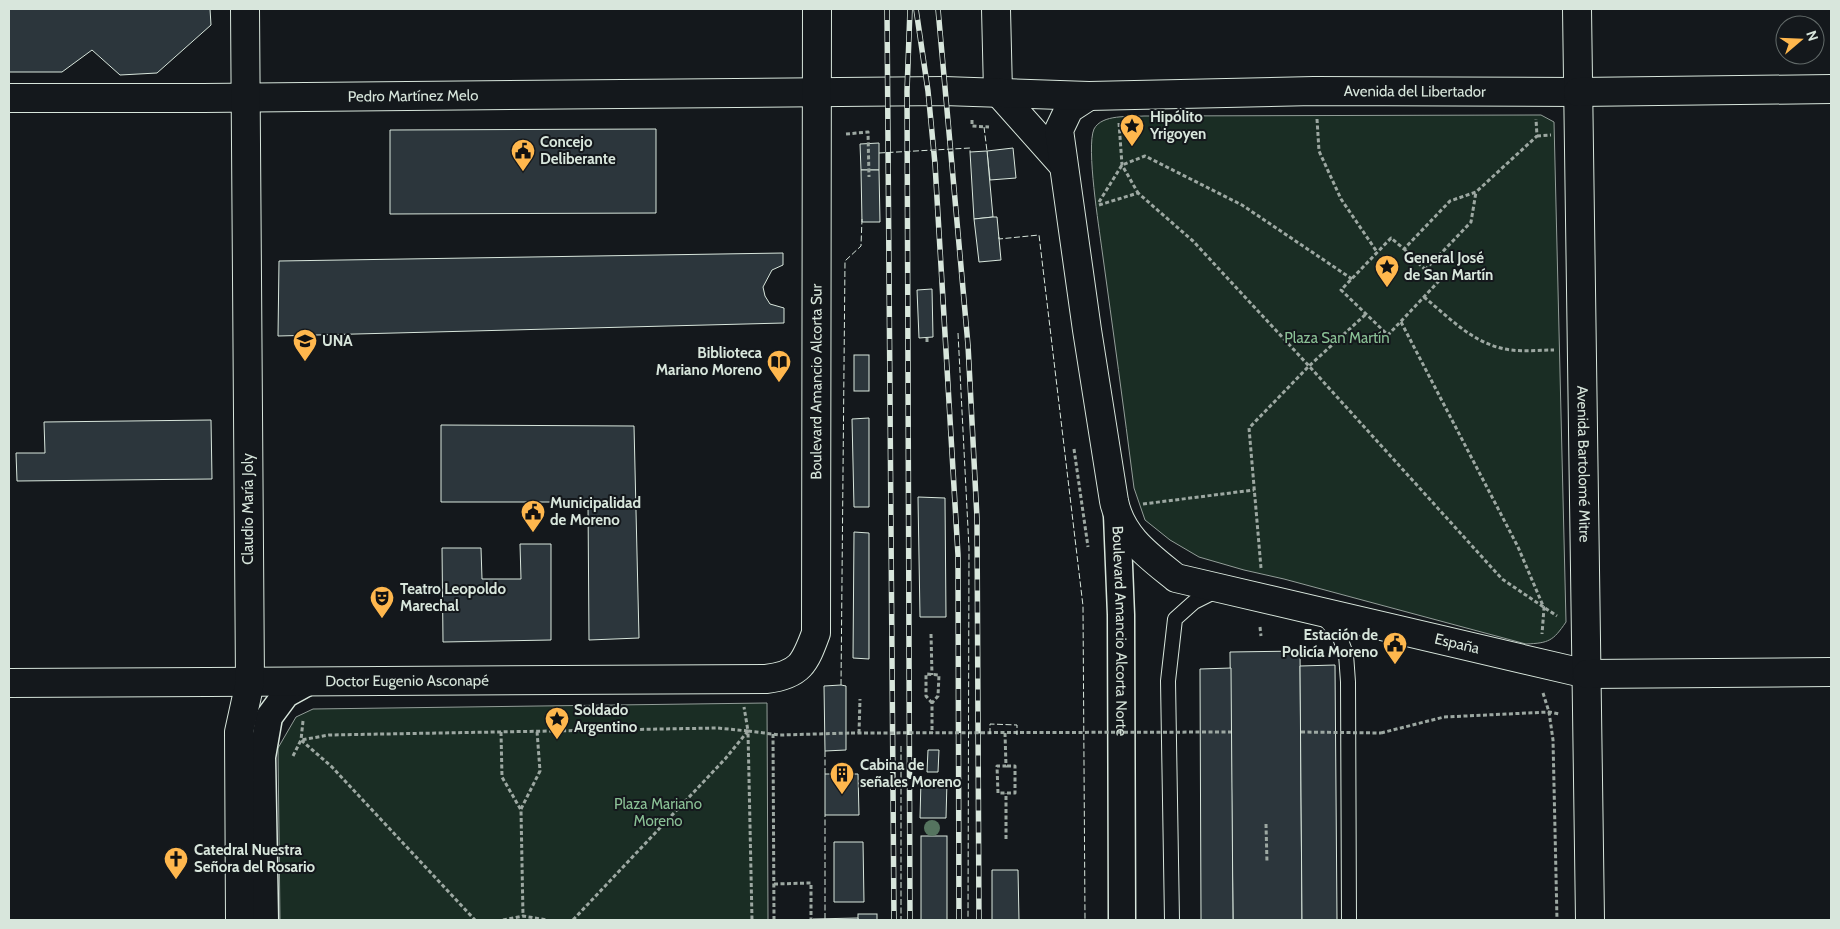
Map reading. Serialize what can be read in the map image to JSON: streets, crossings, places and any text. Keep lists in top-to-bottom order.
{
  "streets": {
    "street": [
      "Avenida del Libertador",
      "Pedro Martínez Melo",
      "Boulevard Amancio Alcorta Sur",
      "Avenida Bartolomé Mitre",
      "Claudio María Joly",
      "Boulevard Amancio Alcorta Norte",
      "España",
      "Doctor Eugenio Asconapé"
    ]
  },
  "crossings": [
    ["Avenida del Libertador", "Pedro Martínez Melo"],
    ["Avenida del Libertador", "Avenida Bartolomé Mitre"],
    ["Avenida del Libertador", "Boulevard Amancio Alcorta Norte"],
    ["Pedro Martínez Melo", "Boulevard Amancio Alcorta Sur"],
    ["Pedro Martínez Melo", "Claudio María Joly"],
    ["Boulevard Amancio Alcorta Sur", "Doctor Eugenio Asconapé"],
    ["Avenida Bartolomé Mitre", "España"],
    ["Claudio María Joly", "Doctor Eugenio Asconapé"],
    ["Boulevard Amancio Alcorta Norte", "España"]
  ],
  "parks": ["Plaza San Martín", "Plaza Mariano Moreno"],
  "places": {
    "place": ["Hipólito Yrigoyen", "General José de San Martín", "Soldado Argentino"],
    "public building": ["Concejo Deliberante", "Municipalidad de Moreno", "Estación de Policía Moreno"],
    "school or university": ["UNA"],
    "library": ["Biblioteca Mariano Moreno"],
    "theatre": ["Teatro Leopoldo Marechal"],
    "building": ["Cabina de señales Moreno"],
    "church": ["Catedral Nuestra Señora del Rosario"]
  },
  "north": "right"
}
